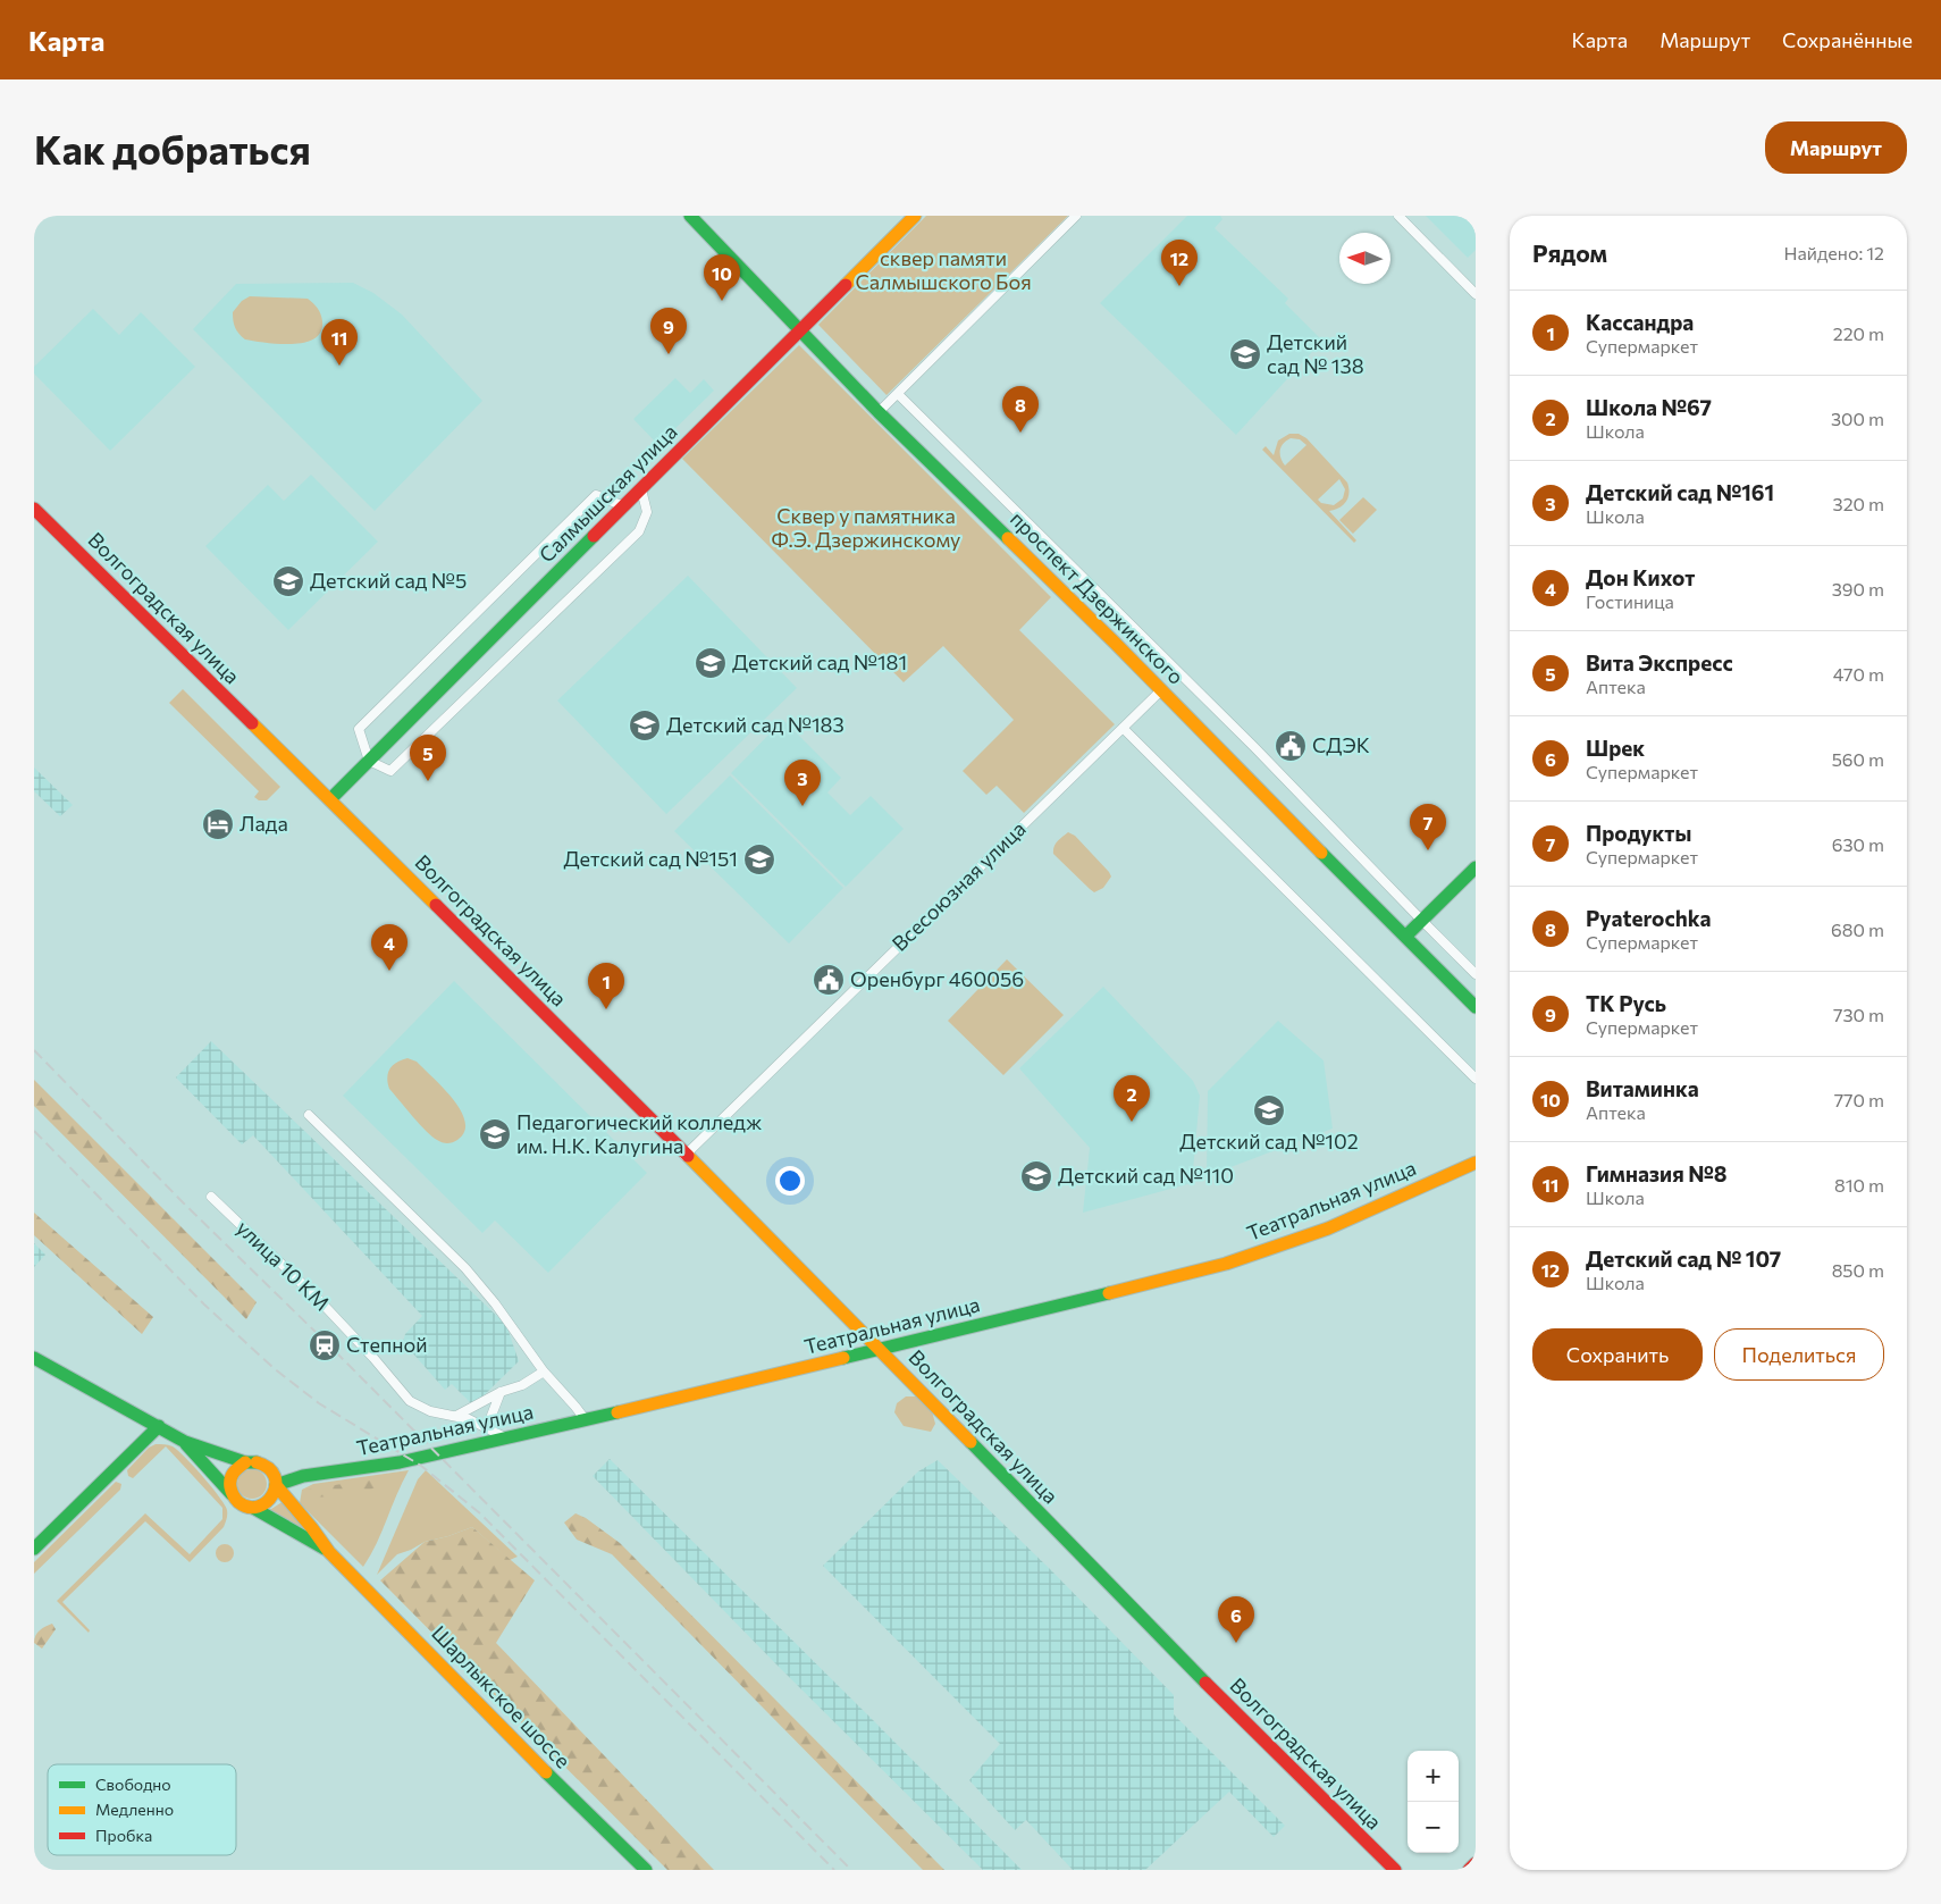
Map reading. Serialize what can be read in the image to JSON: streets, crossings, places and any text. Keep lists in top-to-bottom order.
{
  "streets": {
    "main road": [
      "Салмышская улица",
      "проспект Дзержинского",
      "Волгоградская улица",
      "Театральная улица",
      "Шарлыкское шоссе"
    ],
    "street": ["Всесоюзная улица", "улица 10 КМ"]
  },
  "crossings": [
    ["Салмышская улица", "проспект Дзержинского"],
    ["Салмышская улица", "Волгоградская улица"],
    ["проспект Дзержинского", "Всесоюзная улица"],
    ["Волгоградская улица", "Всесоюзная улица"],
    ["Волгоградская улица", "Театральная улица"],
    ["Театральная улица", "улица 10 КМ"],
    ["Театральная улица", "Шарлыкское шоссе"]
  ],
  "parks": ["сквер памяти Салмышского Боя", "Сквер у памятника Ф.Э. Дзержинскому"],
  "places": {
    "school or university": [
      "Детский сад № 138",
      "Детский сад №5",
      "Детский сад №181",
      "Детский сад №183",
      "Детский сад №151",
      "Детский сад №102",
      "Педагогический колледж им. Н.К. Калугина",
      "Детский сад №110"
    ],
    "public building": ["СДЭК", "Оренбург 460056"],
    "hotel": ["Лада"],
    "station": ["Степной"]
  },
  "legend": ["Свободно", "Медленно", "Пробка"],
  "north": "left",
  "page": {
    "header": "Карта",
    "nav": ["Карта", "Маршрут", "Сохранённые"],
    "buttons": [
      "Маршрут",
      ["Сохранить", "Поделиться"]
    ],
    "title": "Как добраться",
    "heading": ["Рядом", "Найдено: 12"],
    "pins": [
      "12",
      "10",
      "9",
      "11",
      "8",
      "5",
      "3",
      "7",
      "4",
      "1",
      "2",
      "6"
    ],
    "list": [
      {
        "mark": "1",
        "name": "Кассандра",
        "note": "Супермаркет",
        "value": "220 m"
      },
      {
        "mark": "2",
        "name": "Школа №67",
        "note": "Школа",
        "value": "300 m"
      },
      {
        "mark": "3",
        "name": "Детский сад №161",
        "note": "Школа",
        "value": "320 m"
      },
      {
        "mark": "4",
        "name": "Дон Кихот",
        "note": "Гостиница",
        "value": "390 m"
      },
      {
        "mark": "5",
        "name": "Вита Экспресс",
        "note": "Аптека",
        "value": "470 m"
      },
      {
        "mark": "6",
        "name": "Шрек",
        "note": "Супермаркет",
        "value": "560 m"
      },
      {
        "mark": "7",
        "name": "Продукты",
        "note": "Супермаркет",
        "value": "630 m"
      },
      {
        "mark": "8",
        "name": "Pyaterochka",
        "note": "Супермаркет",
        "value": "680 m"
      },
      {
        "mark": "9",
        "name": "ТК Русь",
        "note": "Супермаркет",
        "value": "730 m"
      },
      {
        "mark": "10",
        "name": "Витаминка",
        "note": "Аптека",
        "value": "770 m"
      },
      {
        "mark": "11",
        "name": "Гимназия №8",
        "note": "Школа",
        "value": "810 m"
      },
      {
        "mark": "12",
        "name": "Детский сад № 107",
        "note": "Школа",
        "value": "850 m"
      }
    ],
    "map_buttons": ["+", "−"]
  }
}
